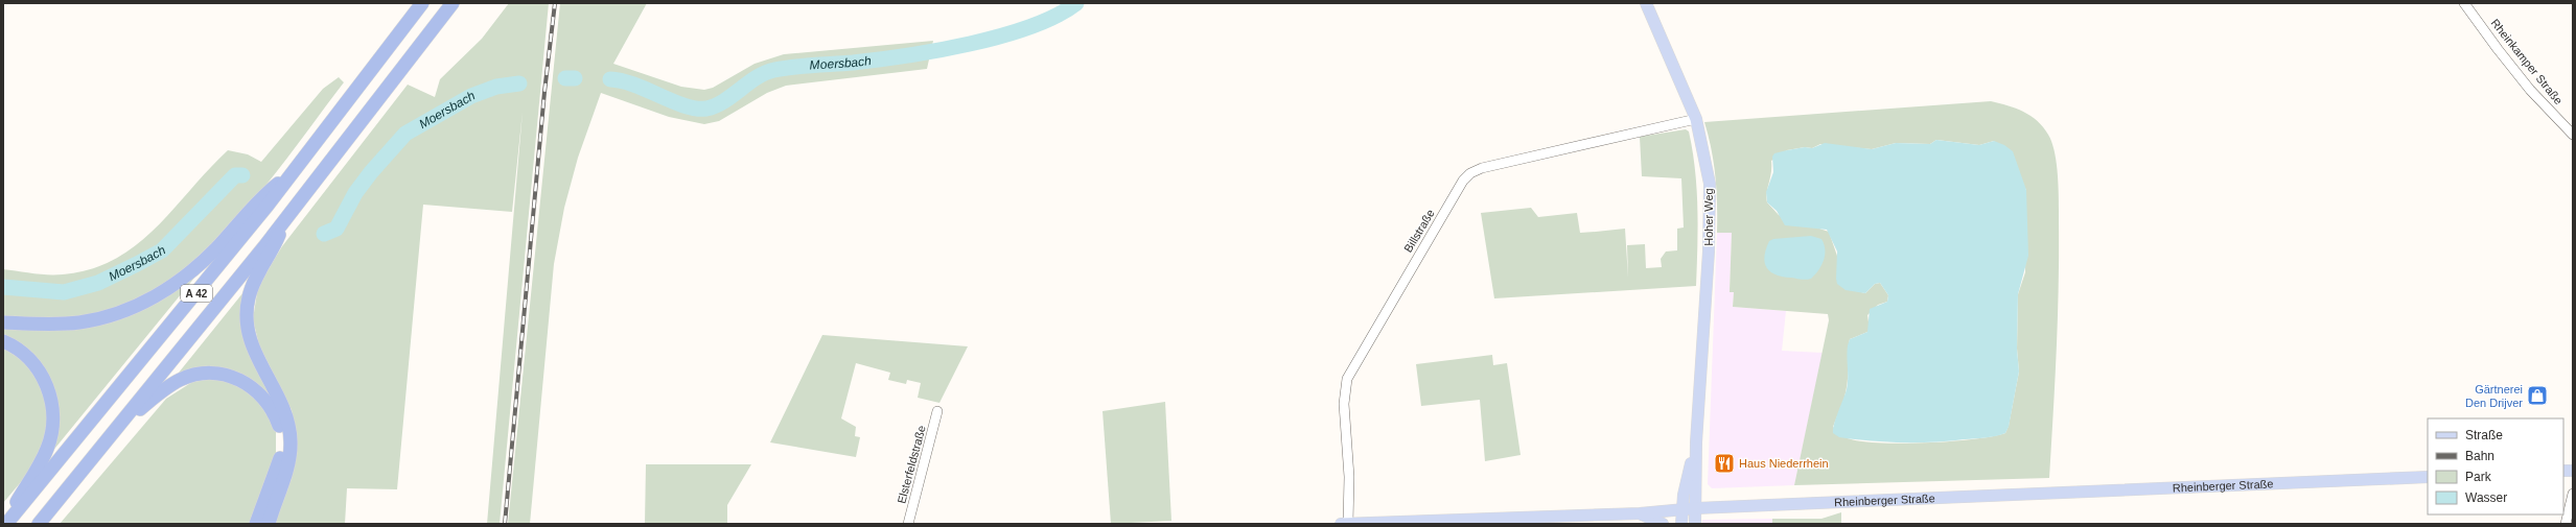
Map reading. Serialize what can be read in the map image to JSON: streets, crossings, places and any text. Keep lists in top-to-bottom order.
{
  "streets": {
    "highway": ["A 42"],
    "main road": ["Hoher Weg", "Rheinberger Straße"],
    "street": ["Rheinkamper Straße", "Billstraße", "Elsterfeldstraße"]
  },
  "crossings": [
    ["Hoher Weg", "Billstraße"],
    ["Hoher Weg", "Rheinberger Straße"],
    ["Billstraße", "Rheinberger Straße"]
  ],
  "water": ["Moersbach"],
  "places": {
    "shop": ["Gärtnerei Den Drijver"],
    "restaurant": ["Haus Niederrhein"]
  },
  "legend": [
    "Straße",
    "Bahn",
    "Park",
    "Wasser"
  ]
}
